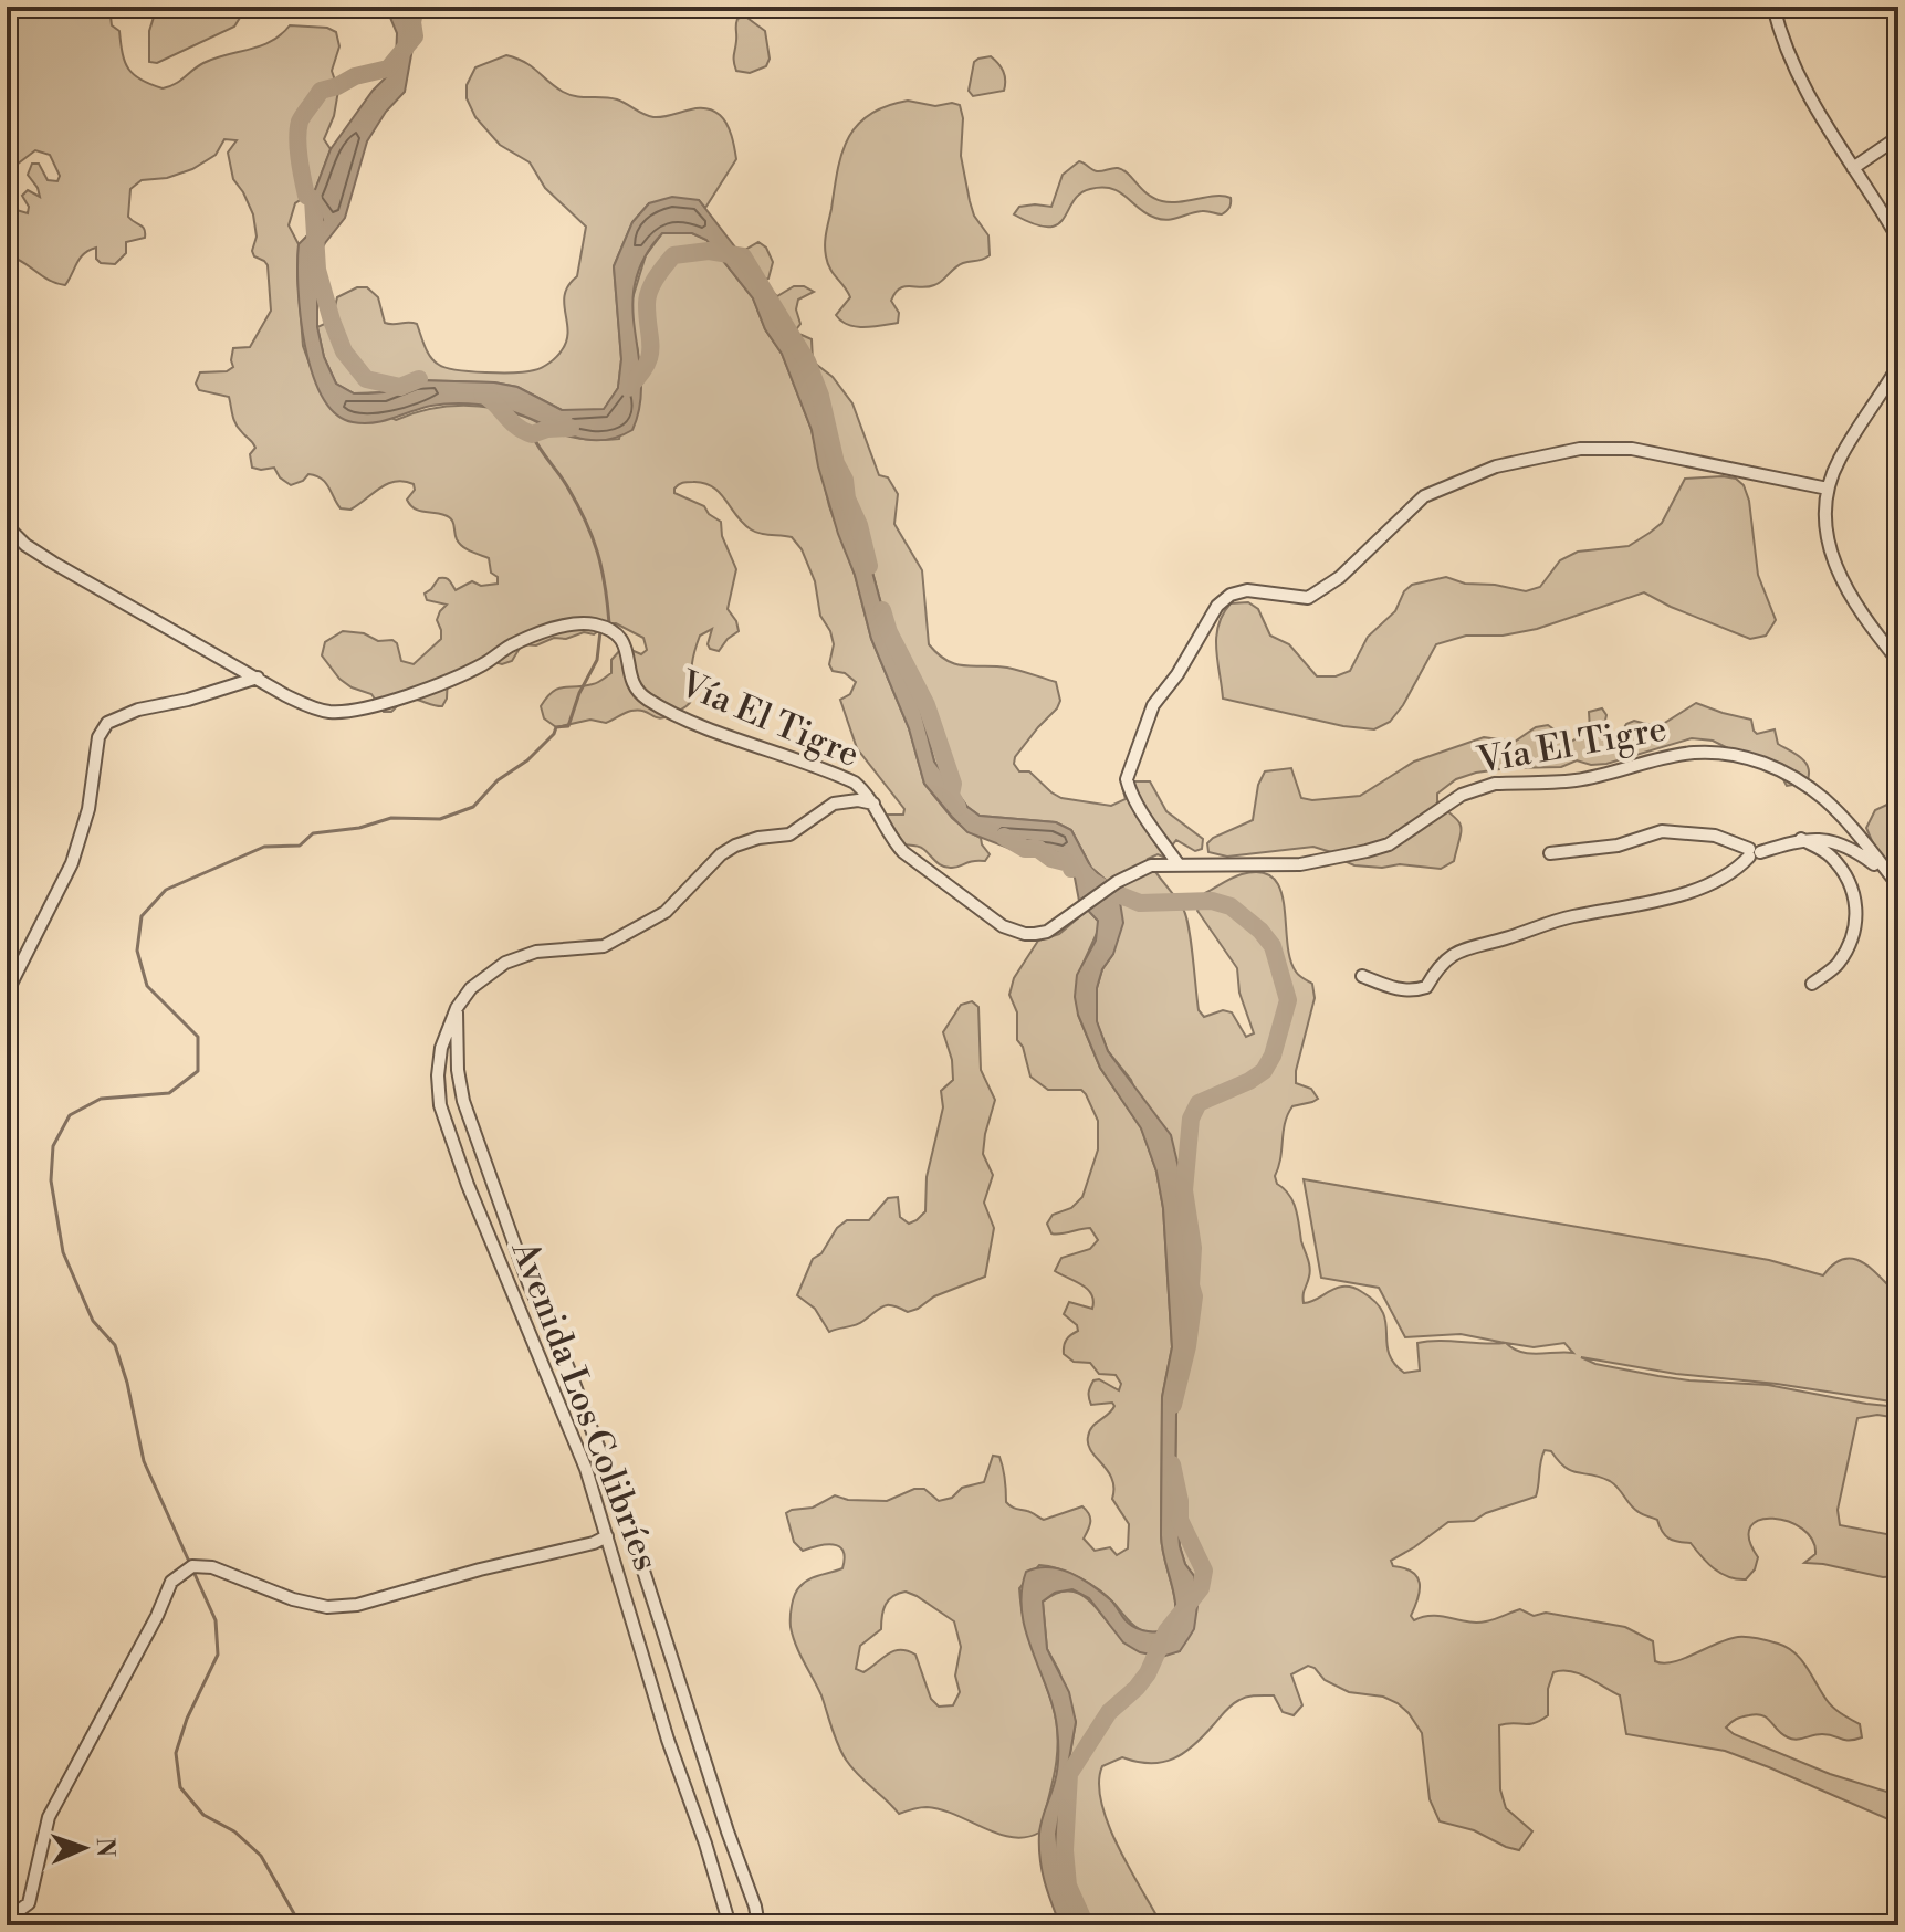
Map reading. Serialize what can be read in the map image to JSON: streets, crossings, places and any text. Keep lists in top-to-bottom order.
{
  "streets": {
    "street": ["Vía El Tigre", "Avenida Los Colibríes"]
  },
  "crossings": [
    ["Vía El Tigre", "Avenida Los Colibríes"]
  ],
  "north": "right"
}
